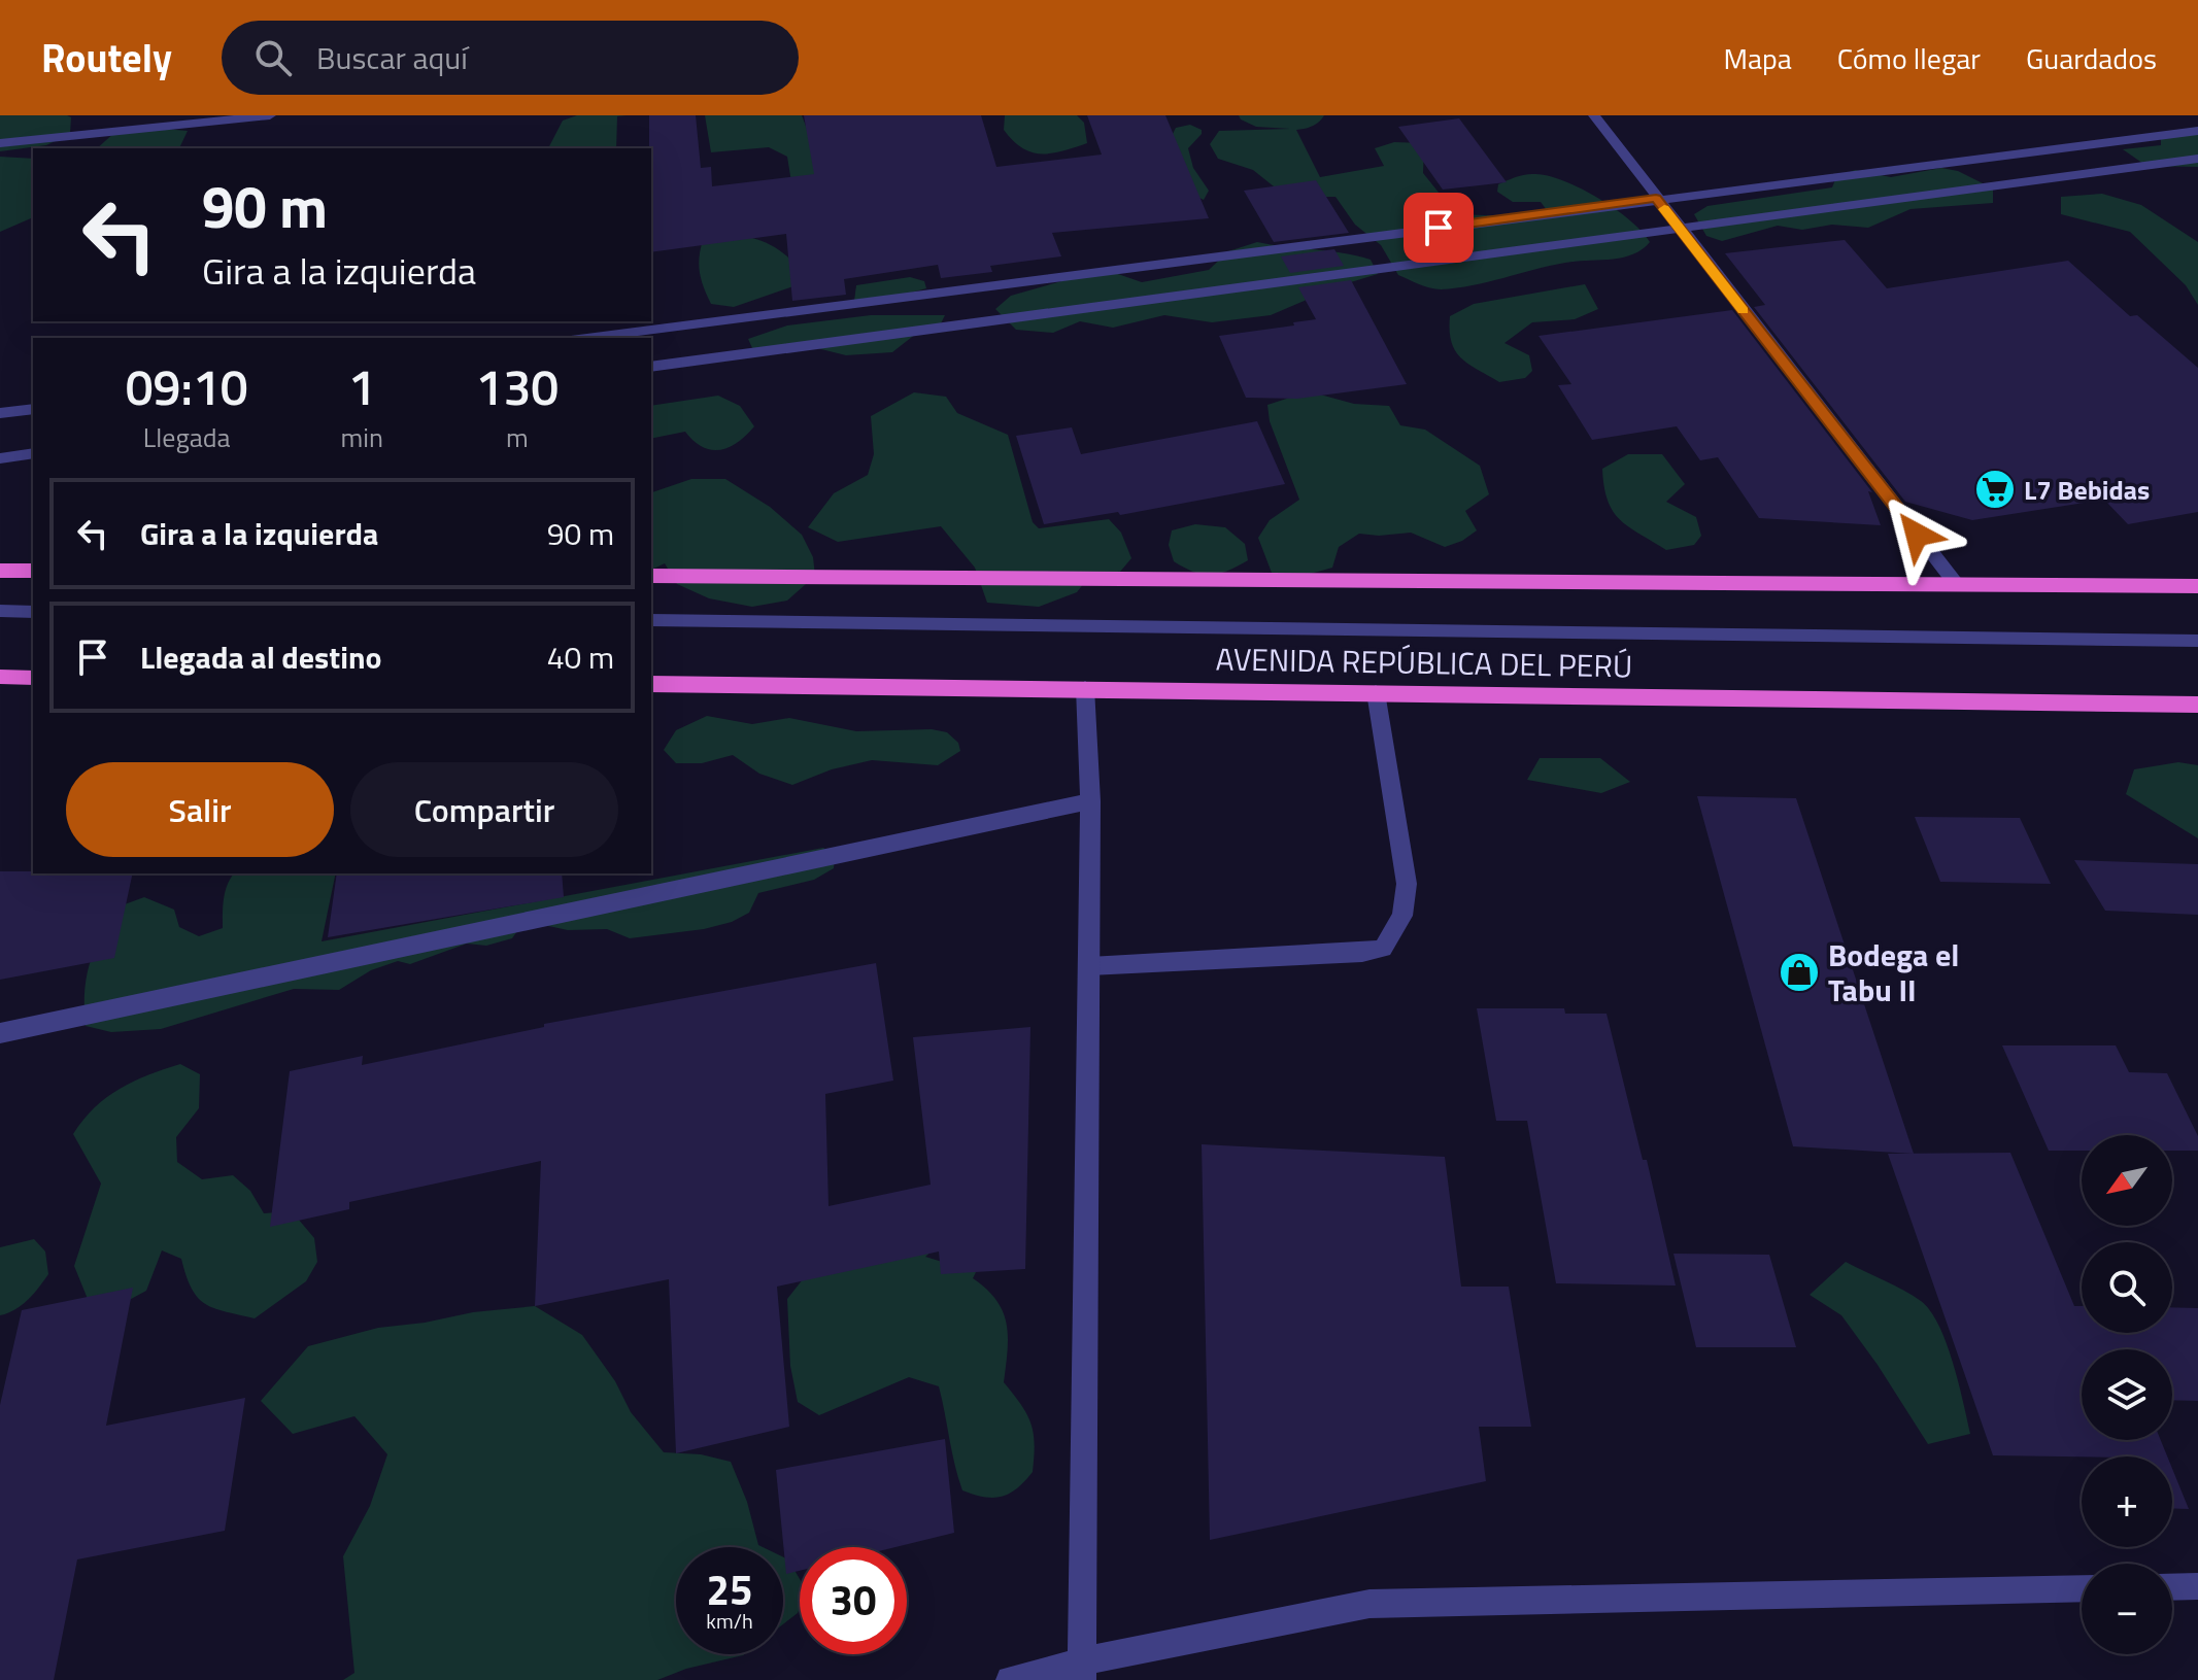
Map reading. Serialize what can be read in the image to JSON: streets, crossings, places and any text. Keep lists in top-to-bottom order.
{
  "streets": {
    "highway": ["AVENIDA REPÚBLICA DEL PERÚ"]
  },
  "places": {
    "supermarket": ["L7 Bebidas"],
    "shop": ["Bodega el Tabu II"]
  },
  "north": "bottom left",
  "page": {
    "header": "Routely",
    "search": "Buscar aquí",
    "nav": ["Mapa", "Cómo llegar", "Guardados"],
    "turn": ["90 m", "Gira a la izquierda"],
    "eta": [
      "09:10",
      "Llegada",
      "1",
      "min",
      "130",
      "m"
    ],
    "list": [
      {
        "name": "Gira a la izquierda",
        "value": "90 m"
      },
      {
        "name": "Llegada al destino",
        "value": "40 m"
      }
    ],
    "buttons": ["Salir", "Compartir"],
    "map_buttons": ["+", "−"],
    "speed": "25 km/h",
    "limit": "30"
  }
}
